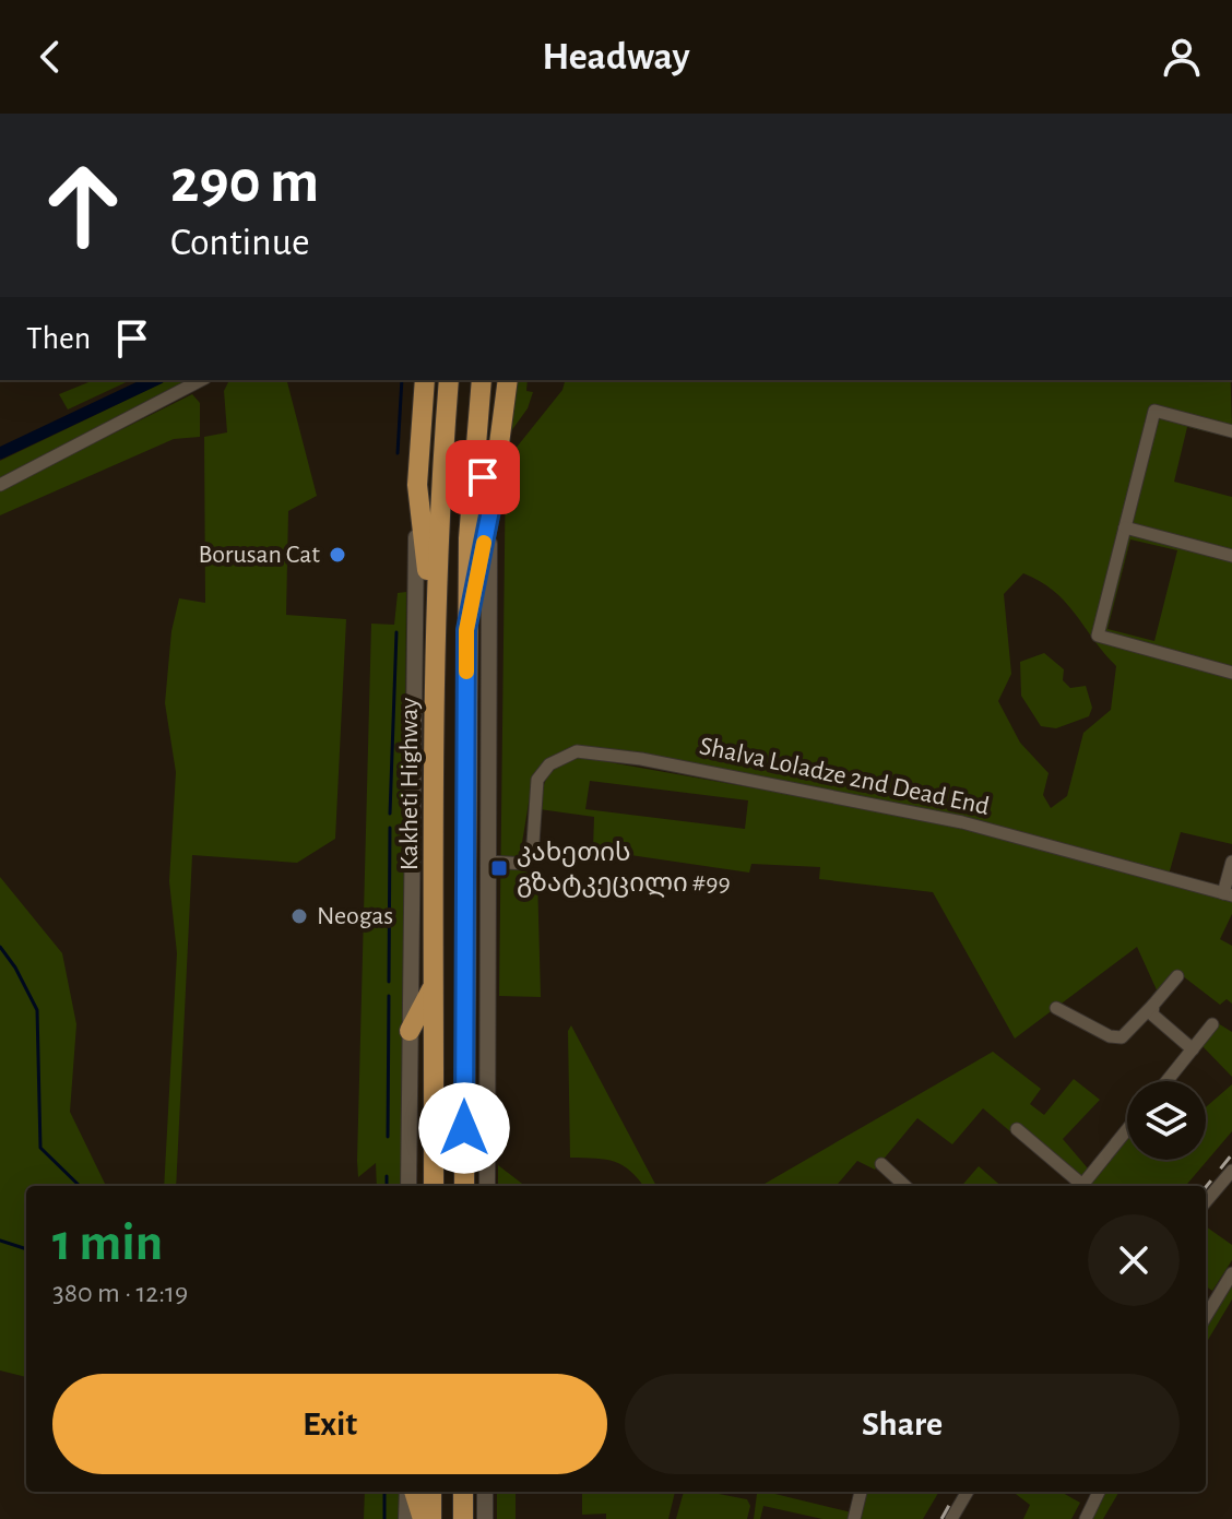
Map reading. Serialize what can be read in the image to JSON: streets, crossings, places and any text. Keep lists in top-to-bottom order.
{
  "streets": {
    "highway": ["Kakheti Highway"],
    "street": ["Shalva Loladze 2nd Dead End"]
  },
  "places": {
    "other": ["Borusan Cat", "Neogas"],
    "transit": ["კახეთის გზატკეცილი #99"]
  },
  "page": {
    "header": "Headway",
    "turn": ["290 m", "Continue"],
    "then": "Then",
    "heading": ["1 min", "380 m · 12:19"],
    "buttons": ["Exit", "Share"]
  }
}
